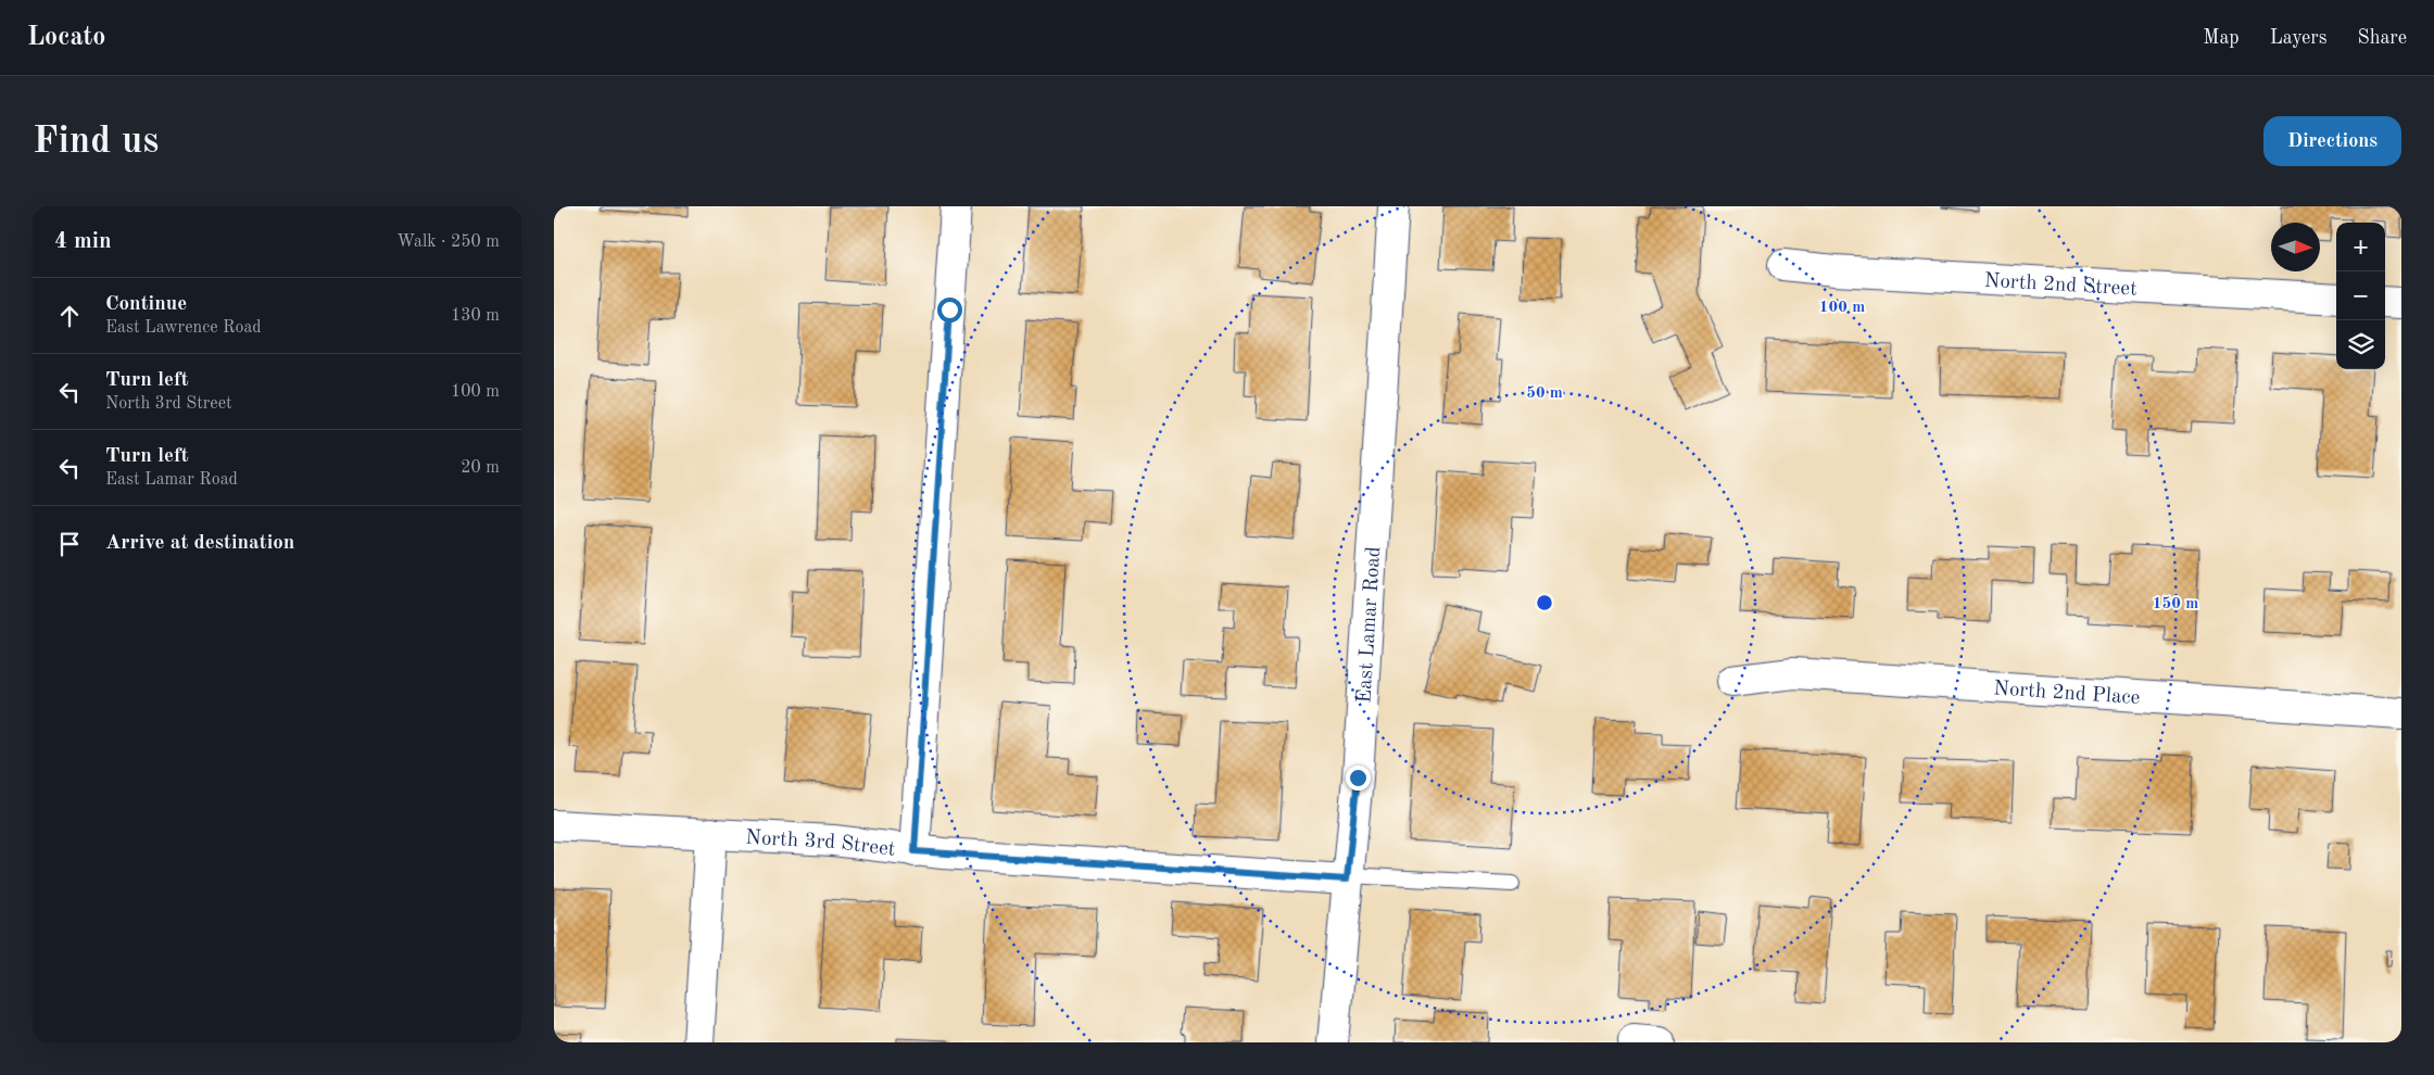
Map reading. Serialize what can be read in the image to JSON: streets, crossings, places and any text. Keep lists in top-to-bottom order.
{
  "streets": {
    "street": [
      "North 2nd Street",
      "East Lamar Road",
      "North 2nd Place",
      "North 3rd Street"
    ]
  },
  "crossings": [
    ["East Lamar Road", "North 3rd Street"]
  ],
  "north": "right",
  "page": {
    "header": "Locato",
    "nav": ["Map", "Layers", "Share"],
    "buttons": "Directions",
    "title": "Find us",
    "heading": ["4 min", "Walk · 250 m"],
    "map_buttons": ["+", "−"],
    "list": [
      ["Continue", "East Lawrence Road", "130 m"],
      ["Turn left", "North 3rd Street", "100 m"],
      ["Turn left", "East Lamar Road", "20 m"],
      "Arrive at destination"
    ]
  },
  "rings": ["100 m", "50 m", "150 m"]
}
